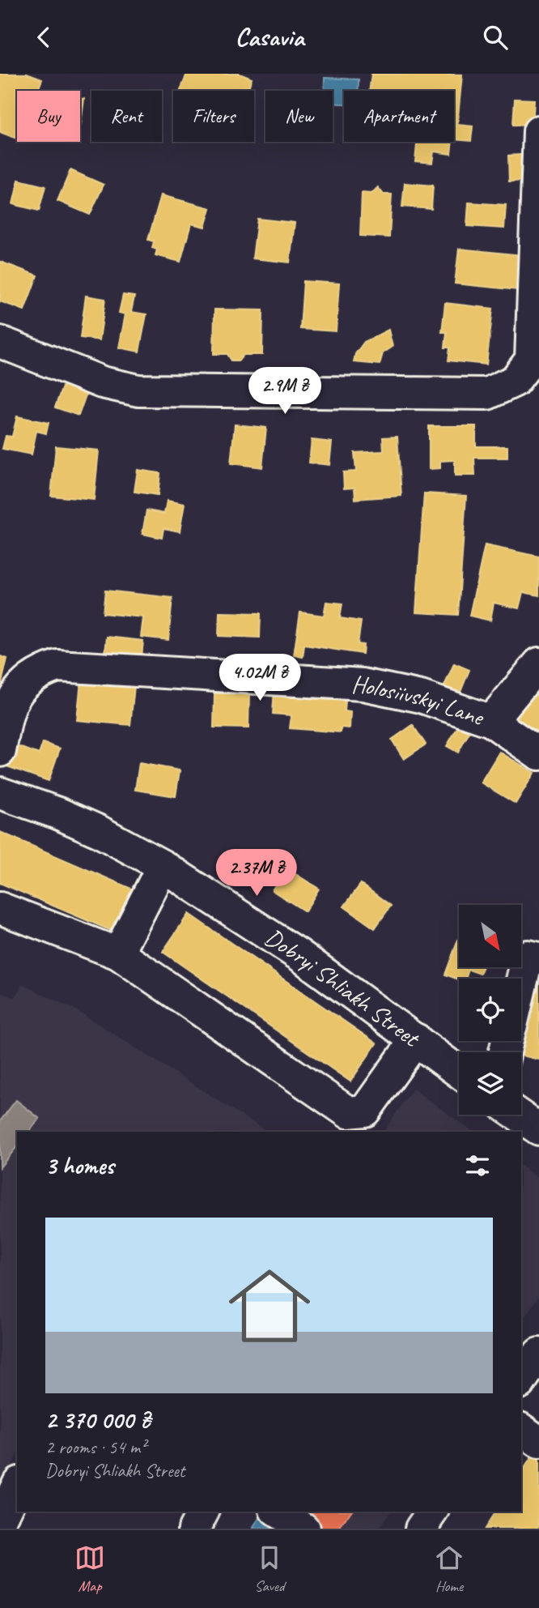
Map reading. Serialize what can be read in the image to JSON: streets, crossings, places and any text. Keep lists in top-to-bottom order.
{
  "streets": {
    "street": ["Holosiivskyi Lane", "Dobryi Shliakh Street"]
  },
  "north": "bottom right",
  "page": {
    "header": "Casavia",
    "chip": [
      "Buy",
      "Rent",
      "Filters",
      "New",
      "Apartment"
    ],
    "price": ["2.9M ₴", "4.02M ₴", "2.37M ₴"],
    "heading": "3 homes",
    "list": [
      {
        "name": "2 370 000 ₴",
        "note": "2 rooms · 54 m² · Dobryi Shliakh Street"
      }
    ],
    "tabs": ["Map", "Saved", "Home"]
  }
}
